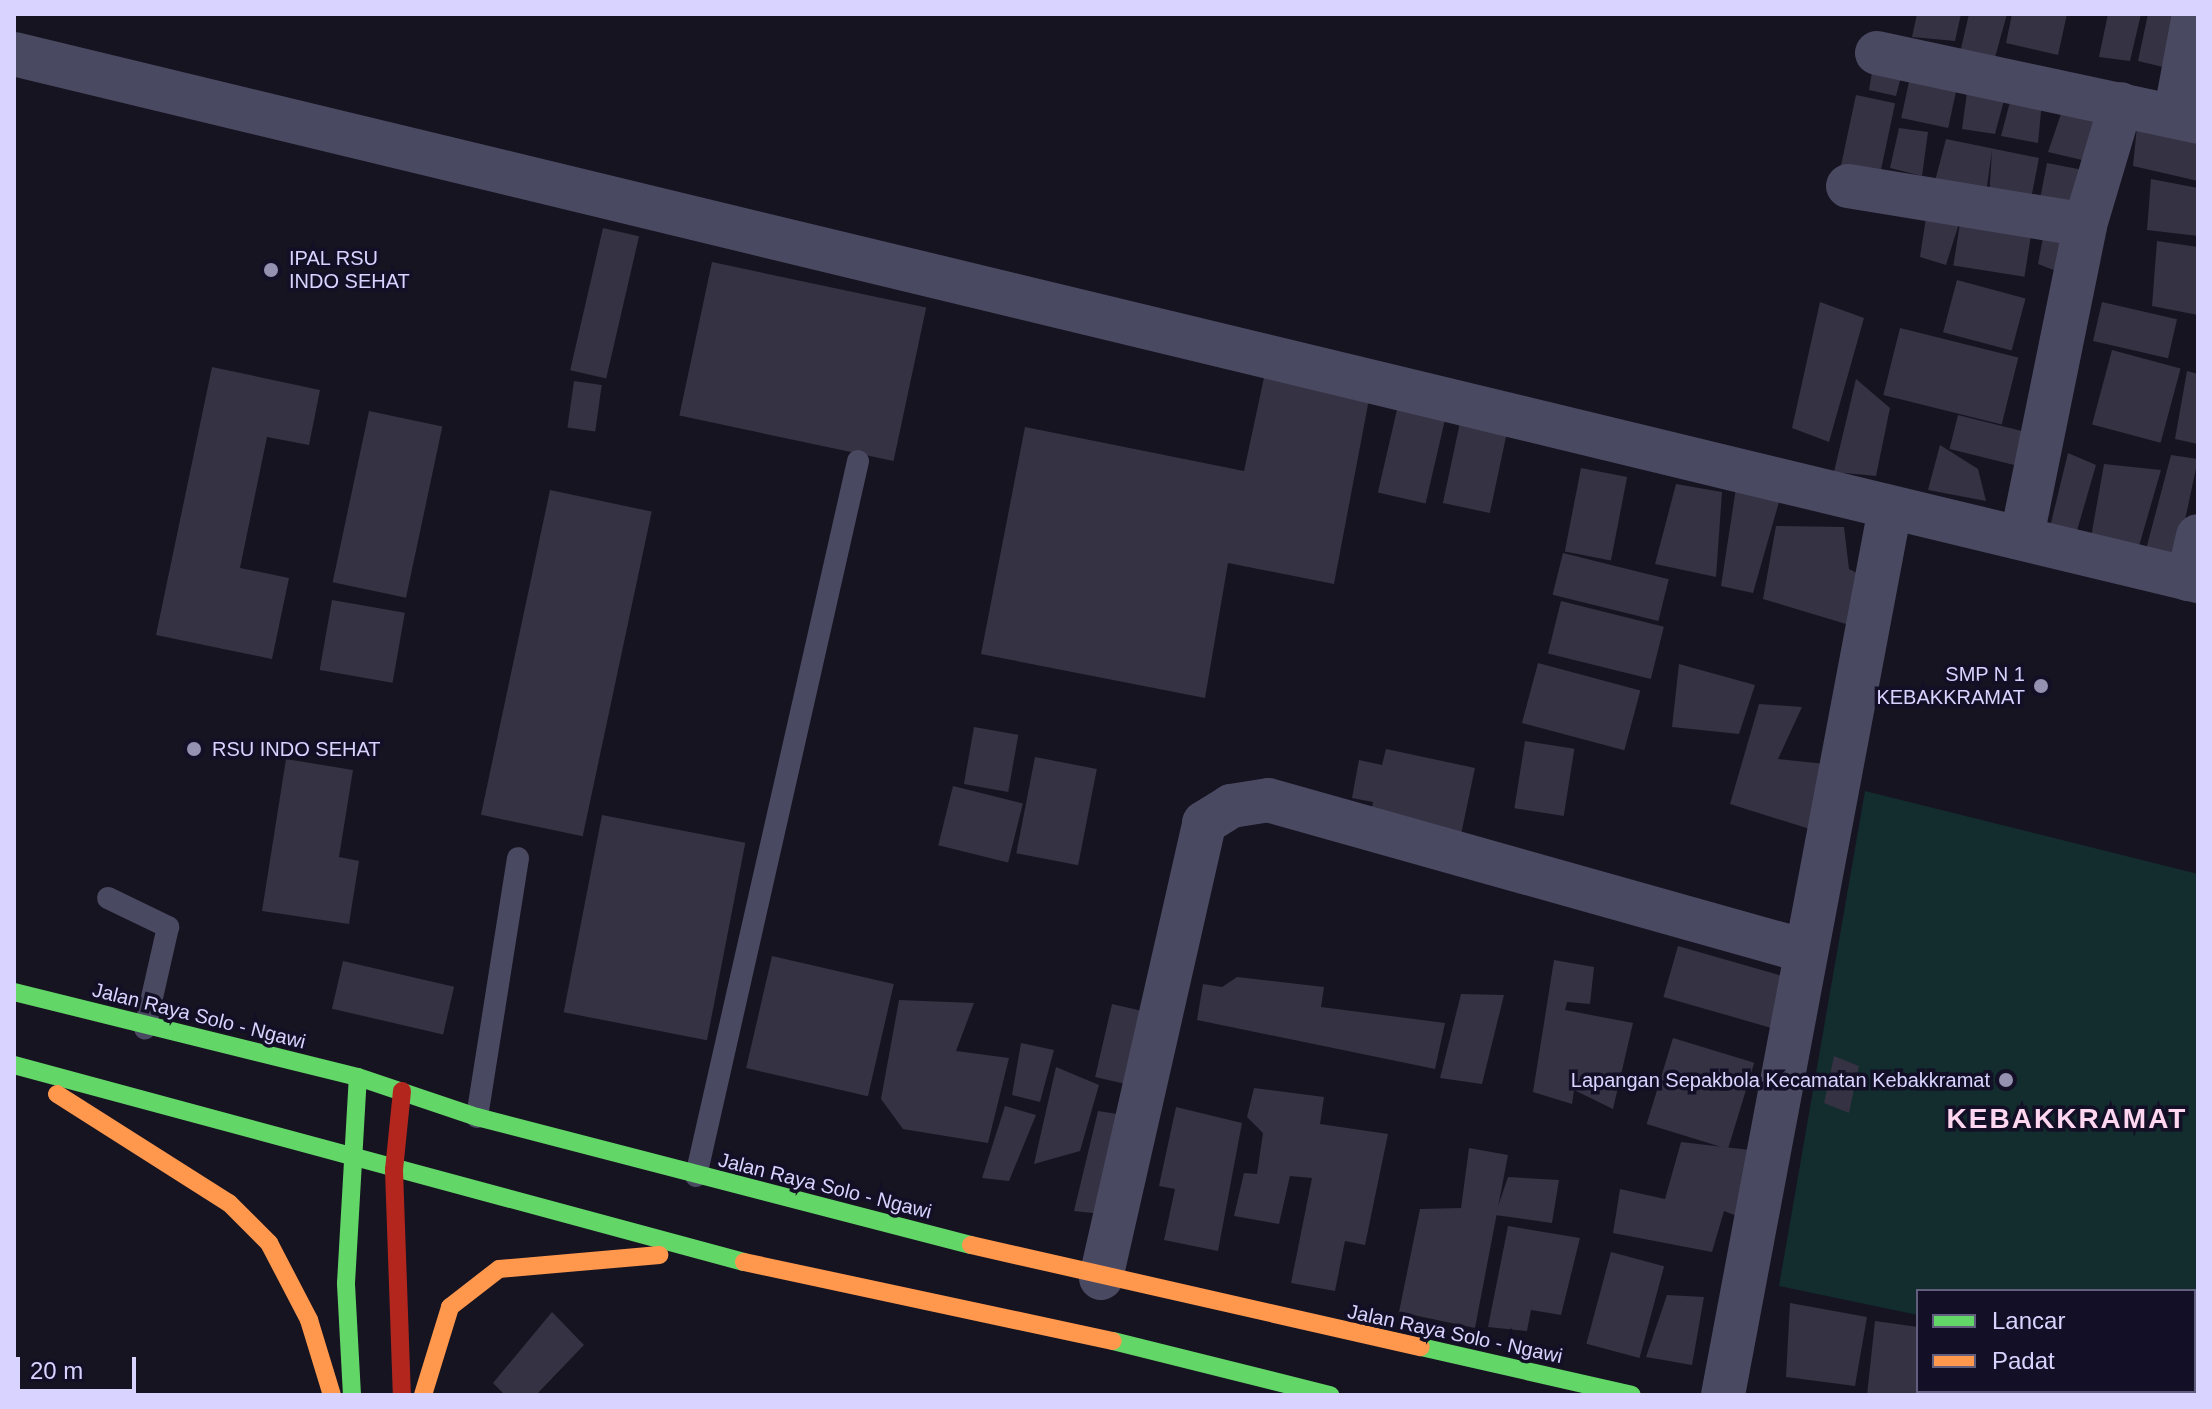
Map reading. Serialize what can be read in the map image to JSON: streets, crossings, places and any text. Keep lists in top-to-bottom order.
{
  "streets": {
    "highway": ["Jalan Raya Solo - Ngawi"]
  },
  "districts": ["KEBAKKRAMAT"],
  "places": [
    "IPAL RSU INDO SEHAT",
    "SMP N 1 KEBAKKRAMAT",
    "RSU INDO SEHAT",
    "Lapangan Sepakbola Kecamatan Kebakkramat"
  ],
  "legend": ["Lancar", "Padat"],
  "scale_bar": "20 m"
}
